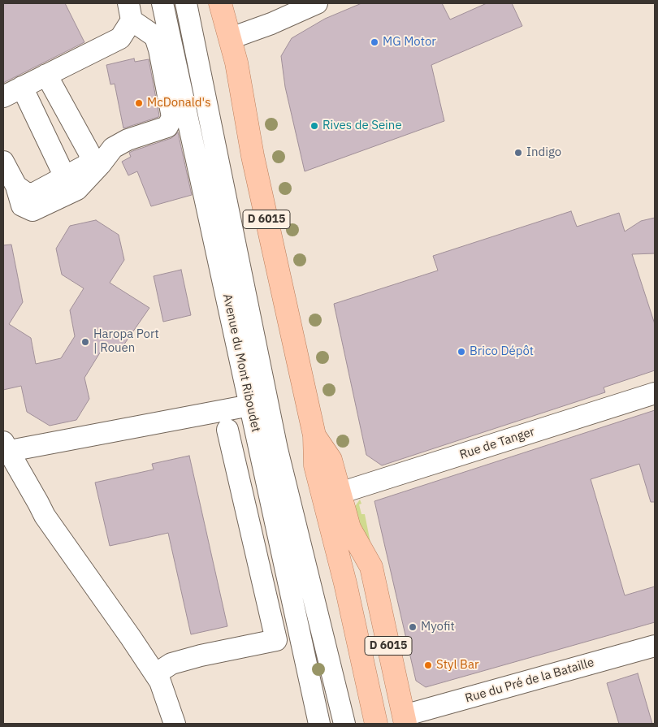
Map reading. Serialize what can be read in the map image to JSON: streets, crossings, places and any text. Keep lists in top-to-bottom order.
{
  "streets": {
    "main road": ["D 6015"],
    "street": ["Avenue du Mont Riboudet", "Rue de Tanger", "Rue du Pré de la Bataille"]
  },
  "crossings": [
    ["D 6015", "Rue de Tanger"],
    ["D 6015", "Rue du Pré de la Bataille"]
  ],
  "places": [
    "MG Motor",
    "McDonald's",
    "Rives de Seine",
    "Indigo",
    "Haropa Port | Rouen",
    "Brico Dépôt",
    "Myofit",
    "Styl Bar"
  ]
}
